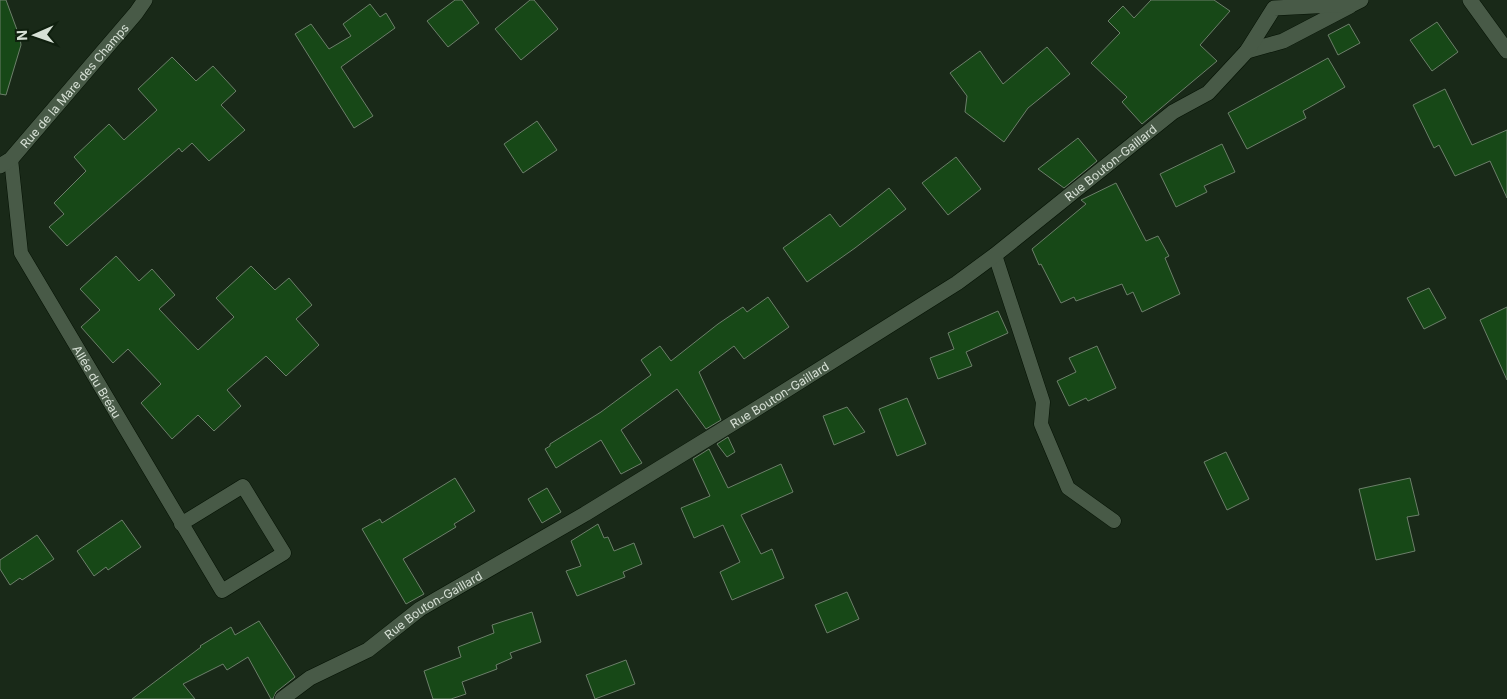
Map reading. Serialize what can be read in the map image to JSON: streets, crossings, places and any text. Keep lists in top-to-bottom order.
{
  "streets": {
    "street": ["Rue de la Mare des Champs", "Rue Bouton-Gaillard"],
    "lane": ["Allée du Bréau"]
  },
  "crossings": [
    ["Rue de la Mare des Champs", "Allée du Bréau"]
  ],
  "north": "left"
}
